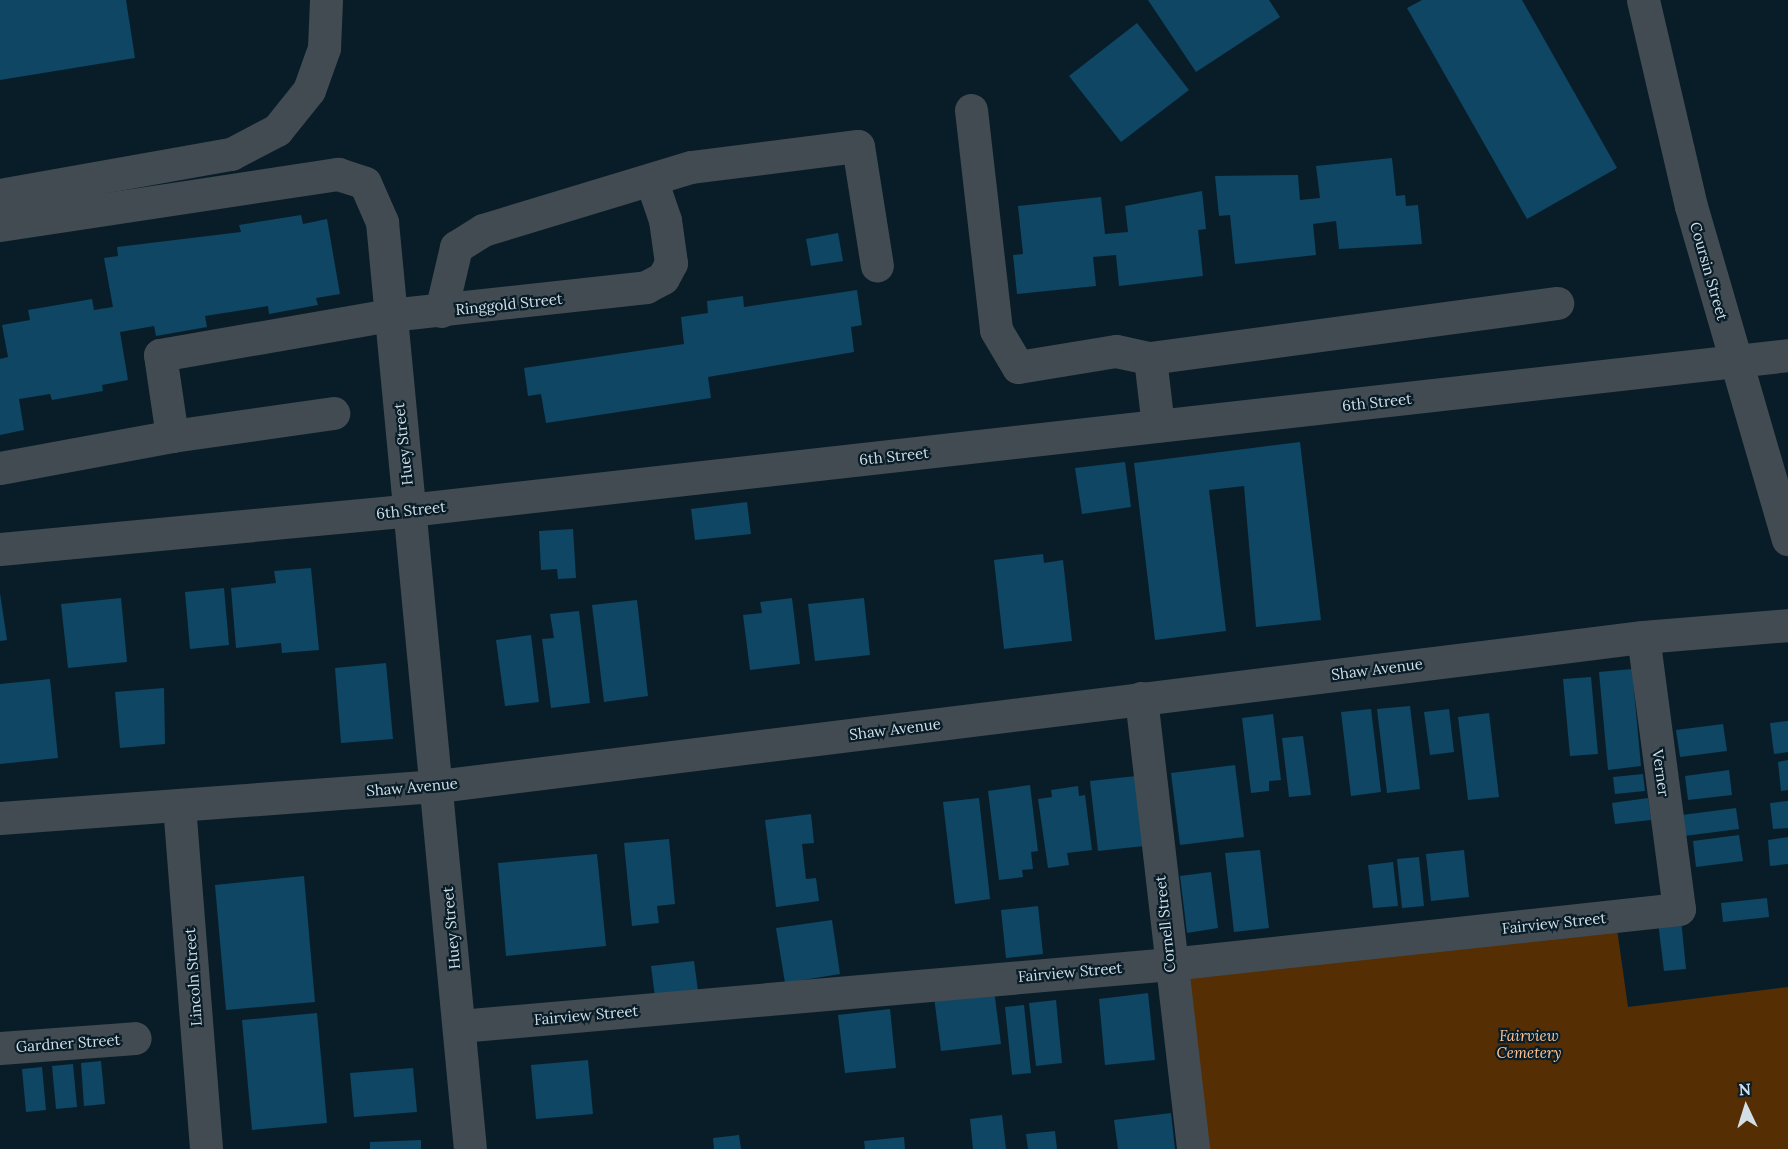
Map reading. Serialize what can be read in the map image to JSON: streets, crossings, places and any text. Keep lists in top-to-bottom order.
{
  "streets": {
    "street": [
      "Coursin Street",
      "Ringgold Street",
      "6th Street",
      "Huey Street",
      "Shaw Avenue",
      "Verner",
      "Fairview Street",
      "Cornell Street",
      "Lincoln Street",
      "Gardner Street"
    ]
  },
  "crossings": [
    ["Coursin Street", "6th Street"],
    ["Ringgold Street", "Huey Street"],
    ["6th Street", "Huey Street"],
    ["Huey Street", "Shaw Avenue"],
    ["Huey Street", "Fairview Street"],
    ["Shaw Avenue", "Verner"],
    ["Shaw Avenue", "Cornell Street"],
    ["Shaw Avenue", "Lincoln Street"],
    ["Verner", "Fairview Street"],
    ["Fairview Street", "Cornell Street"]
  ],
  "parks": ["Fairview Cemetery"],
  "north": "top"
}
